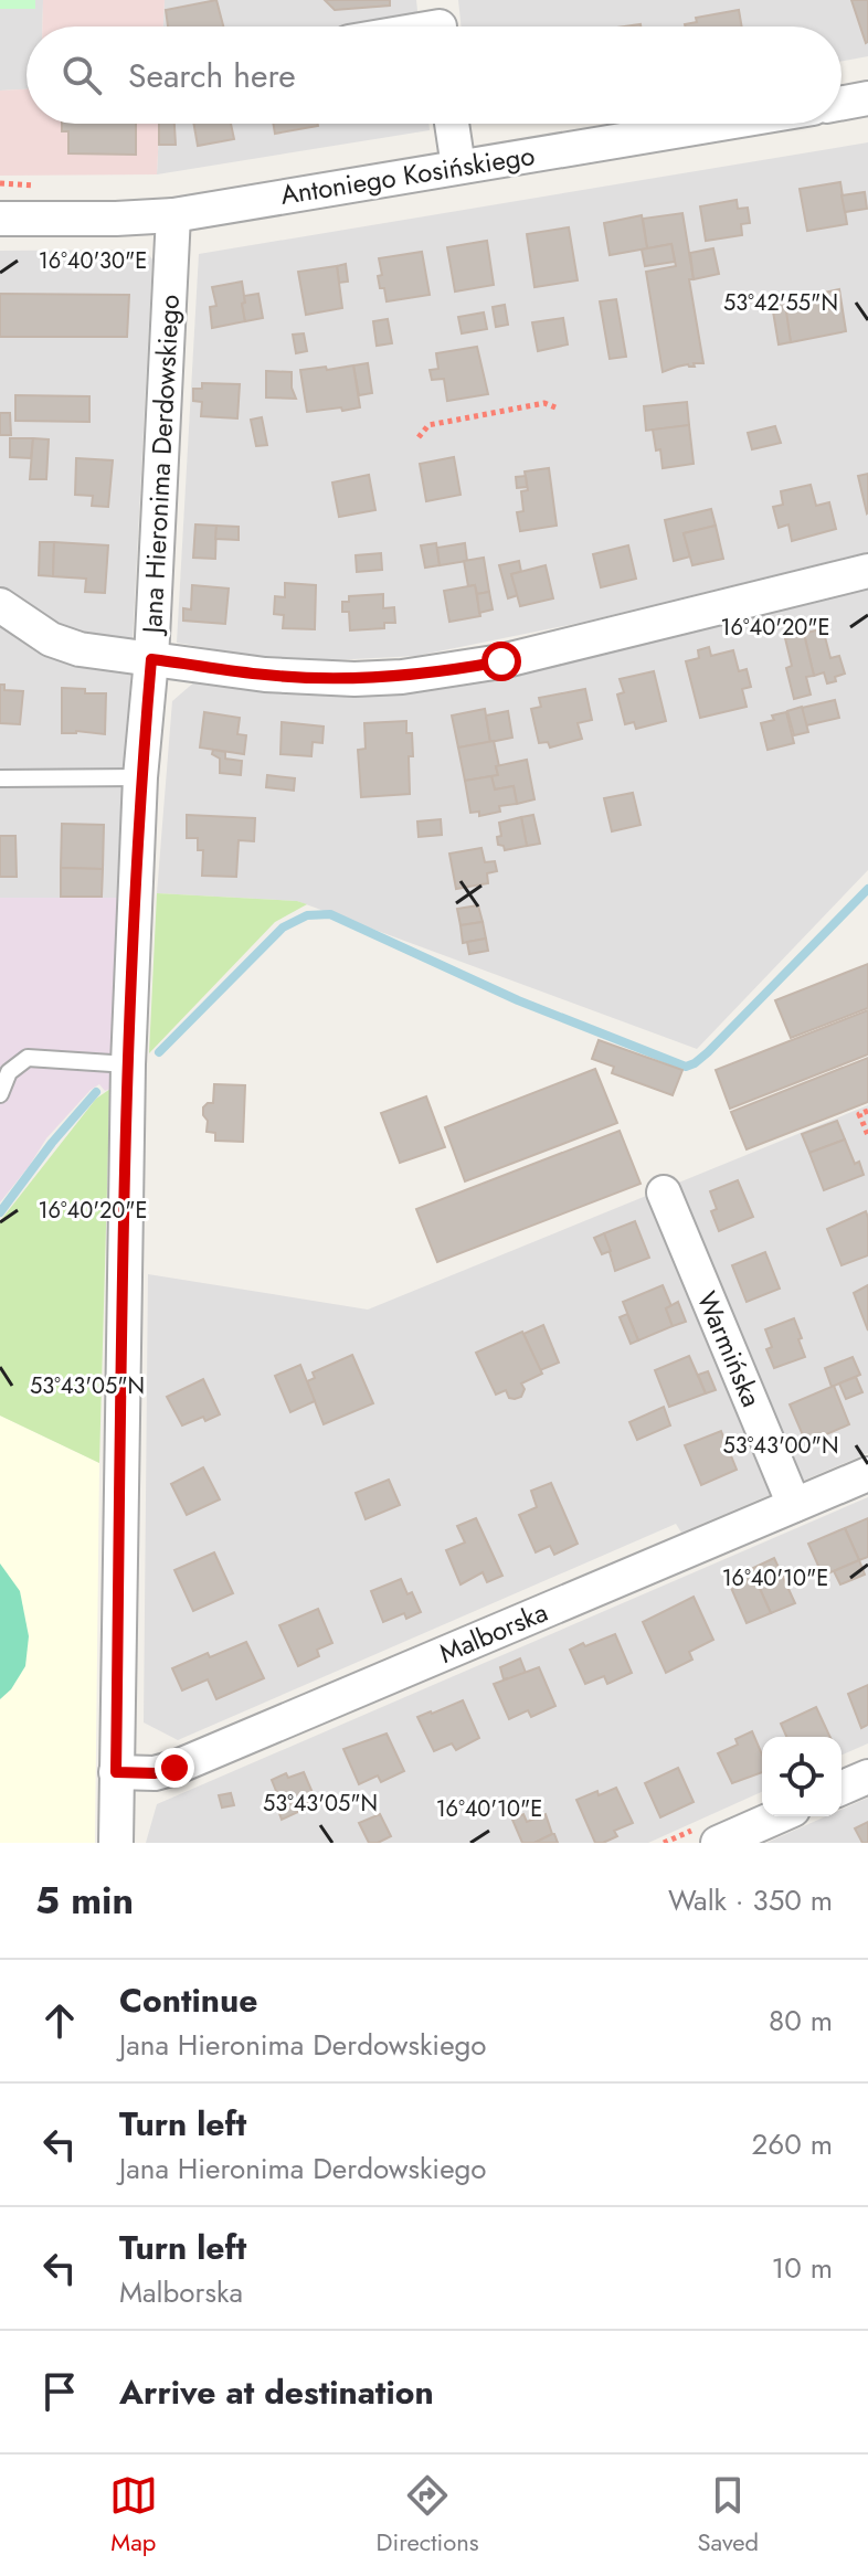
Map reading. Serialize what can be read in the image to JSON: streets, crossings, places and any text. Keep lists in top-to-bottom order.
{
  "streets": {
    "street": [
      "Antoniego Kosińskiego",
      "Jana Hieronima Derdowskiego",
      "Warmińska",
      "Malborska"
    ]
  },
  "crossings": [
    ["Antoniego Kosińskiego", "Jana Hieronima Derdowskiego"],
    ["Jana Hieronima Derdowskiego", "Malborska"],
    ["Warmińska", "Malborska"]
  ],
  "page": {
    "search": "Search here",
    "heading": ["5 min", "Walk · 350 m"],
    "list": [
      ["Continue", "Jana Hieronima Derdowskiego", "80 m"],
      ["Turn left", "Jana Hieronima Derdowskiego", "260 m"],
      ["Turn left", "Malborska", "10 m"],
      "Arrive at destination"
    ],
    "nav": ["Map", "Directions", "Saved"]
  },
  "coordinates": [
    "16°40'30\"E",
    "53°42'55\"N",
    "16°40'20\"E",
    "53°43'05\"N",
    "53°43'00\"N",
    "16°40'10\"E"
  ]
}
